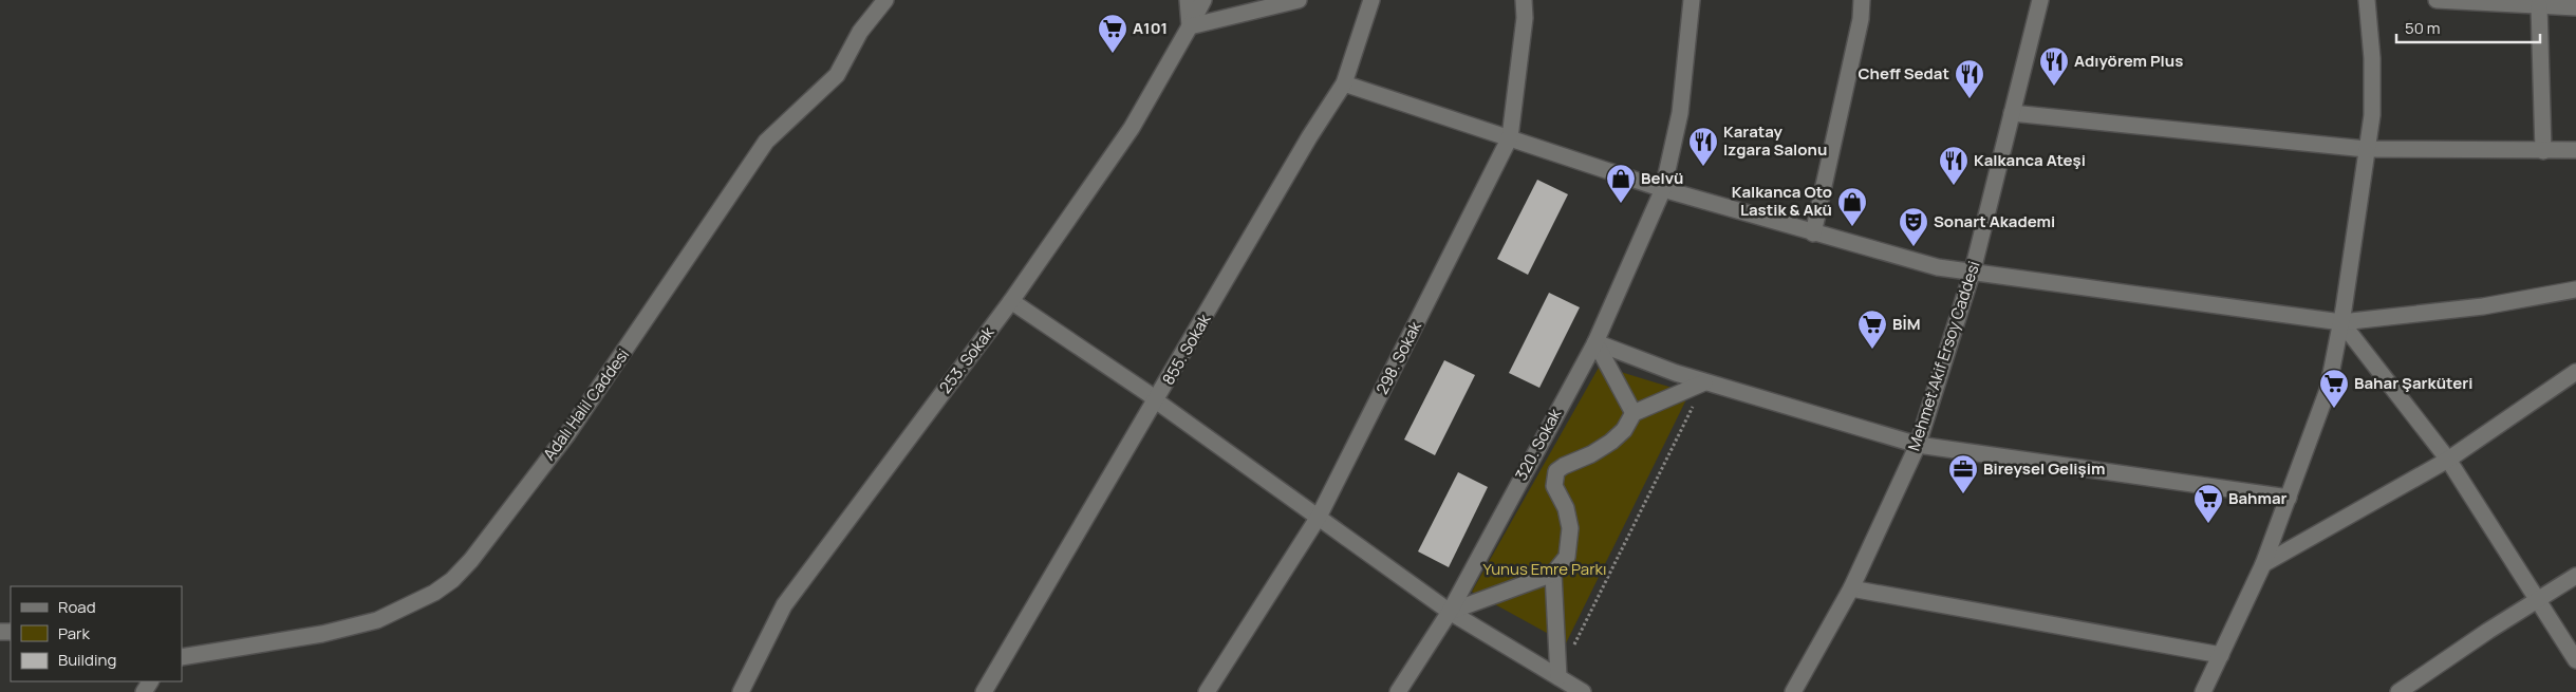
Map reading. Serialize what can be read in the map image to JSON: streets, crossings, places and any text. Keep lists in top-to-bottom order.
{
  "streets": {
    "street": [
      "855. Sokak",
      "Mehmet Akif Ersoy Caddesi",
      "298. Sokak",
      "253. Sokak",
      "Adalı Halil Caddesi",
      "320. Sokak"
    ]
  },
  "parks": ["Yunus Emre Parkı"],
  "places": {
    "supermarket": [
      "A101",
      "BİM",
      "Bahar Şarküteri",
      "Bahmar"
    ],
    "restaurant": [
      "Adıyörem Plus",
      "Cheff Sedat",
      "Karatay Izgara Salonu",
      "Kalkanca Ateşi"
    ],
    "shop": ["Belvü", "Kalkanca Oto Lastik & Akü"],
    "theatre": ["Sonart Akademi"],
    "office": ["Bireysel Gelişim"]
  },
  "legend": ["Road", "Park", "Building"],
  "scale_bar": "50 m"
}
